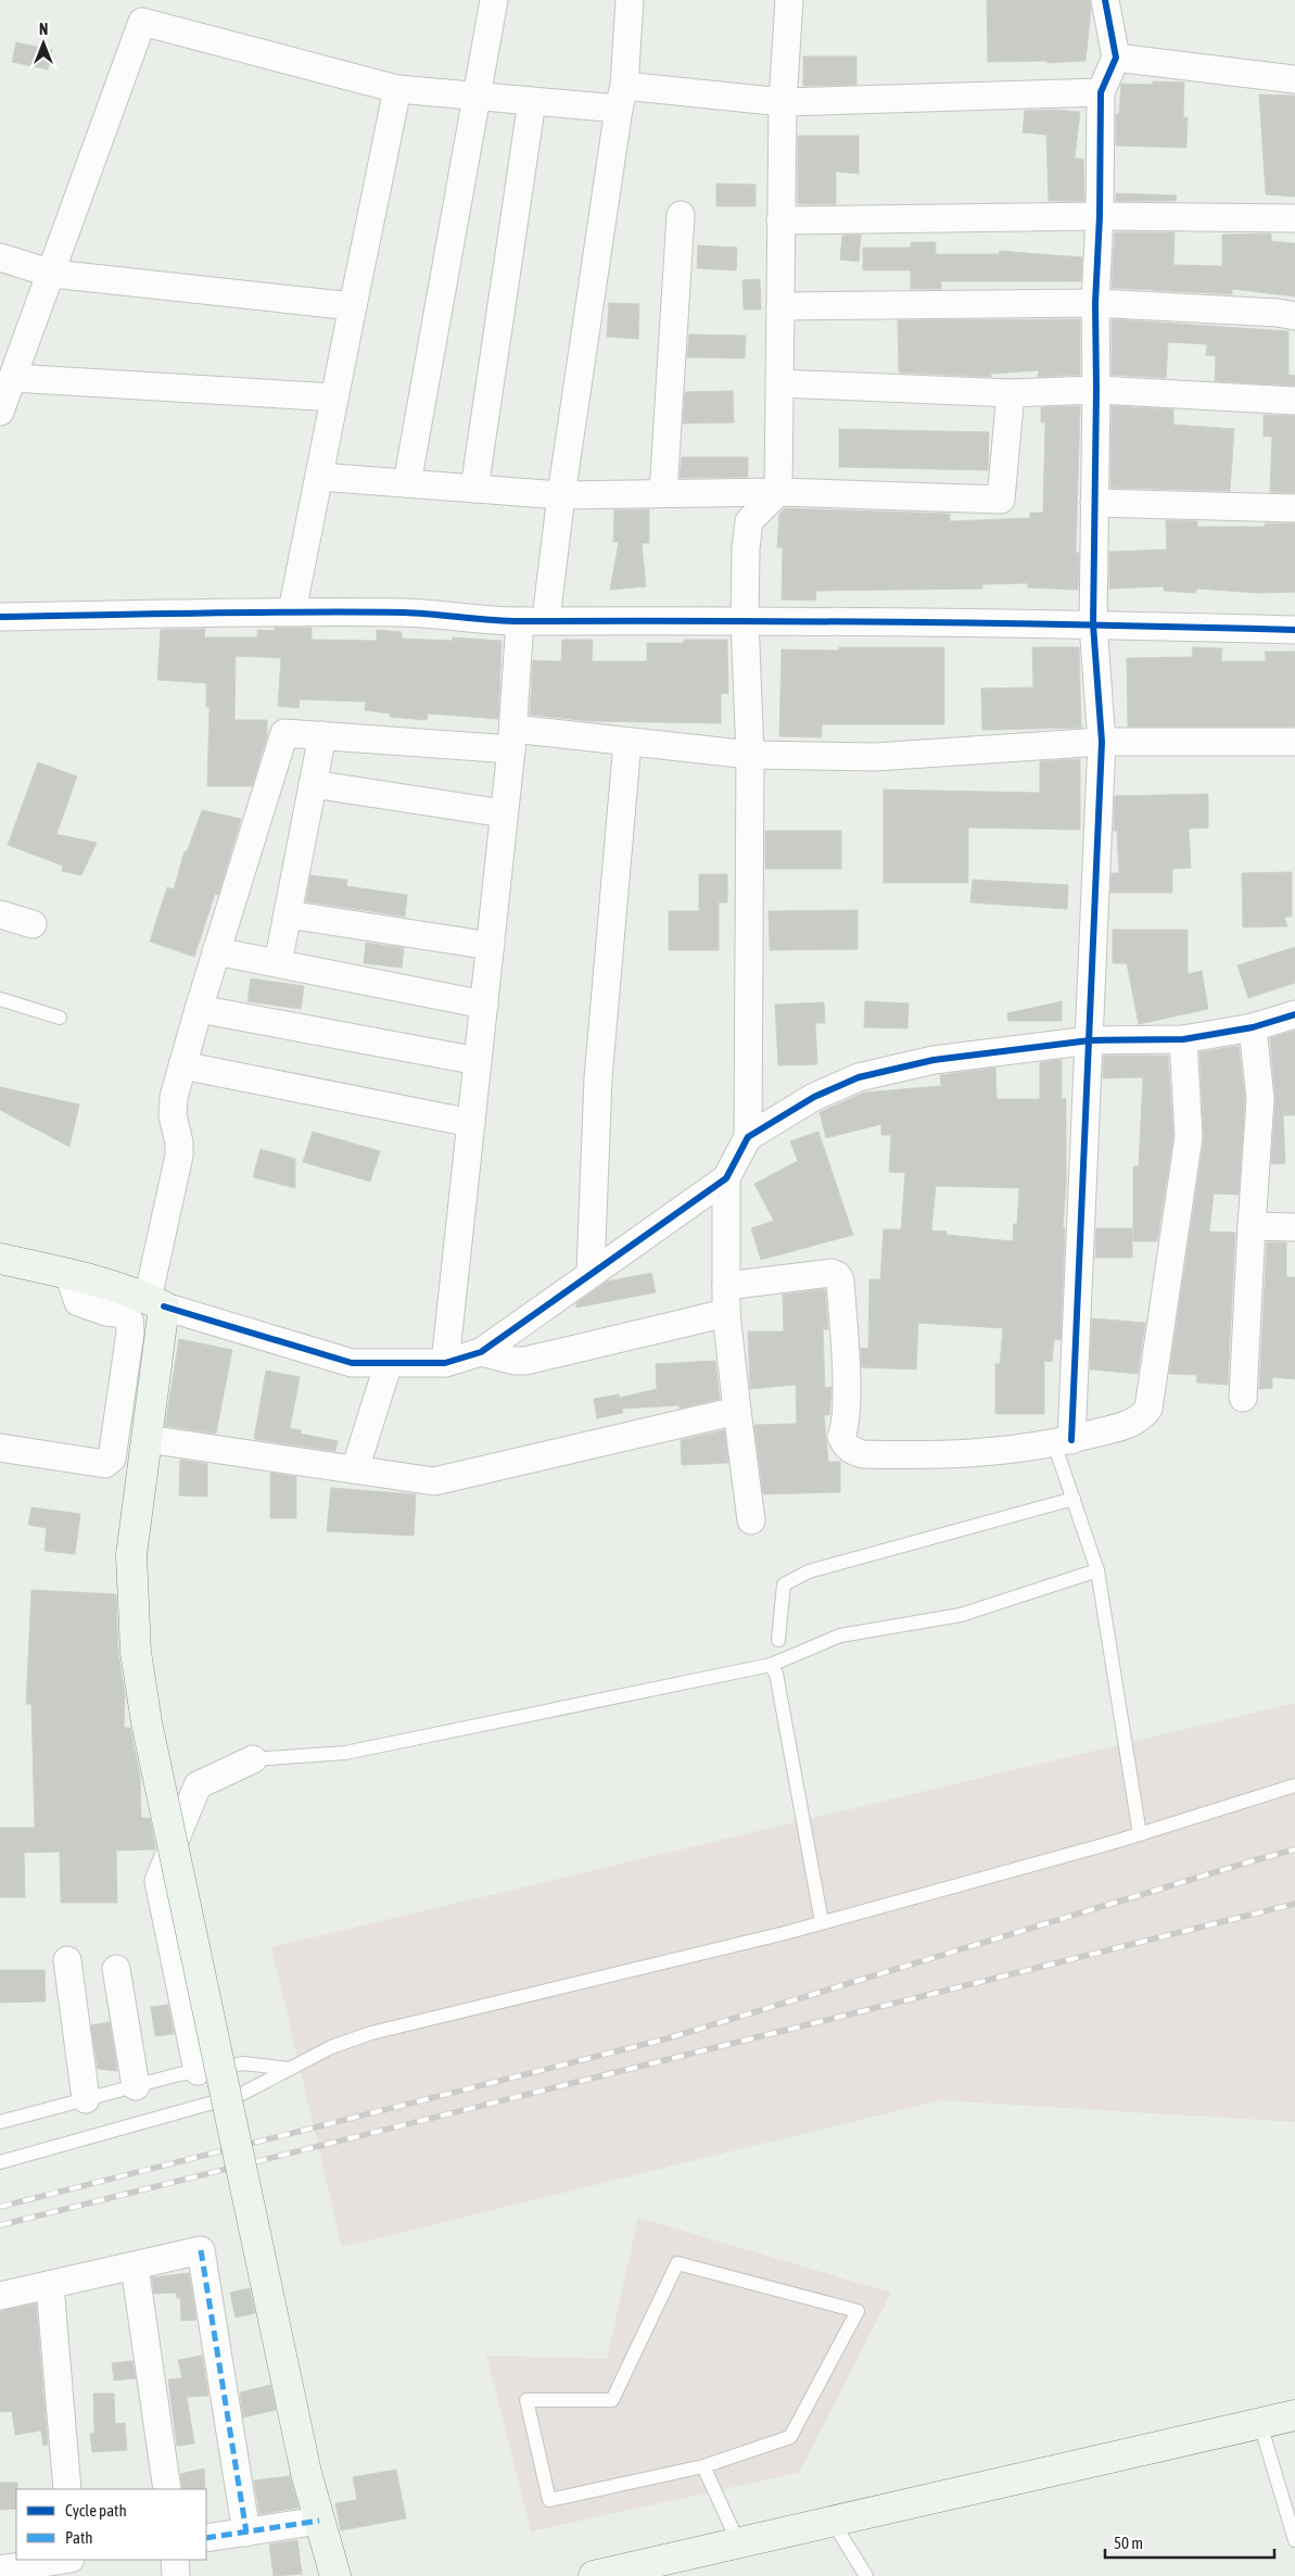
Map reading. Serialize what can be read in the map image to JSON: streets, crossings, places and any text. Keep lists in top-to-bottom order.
{
  "legend": ["Cycle path", "Path"],
  "scale_bar": "50 m",
  "north": "top"
}
